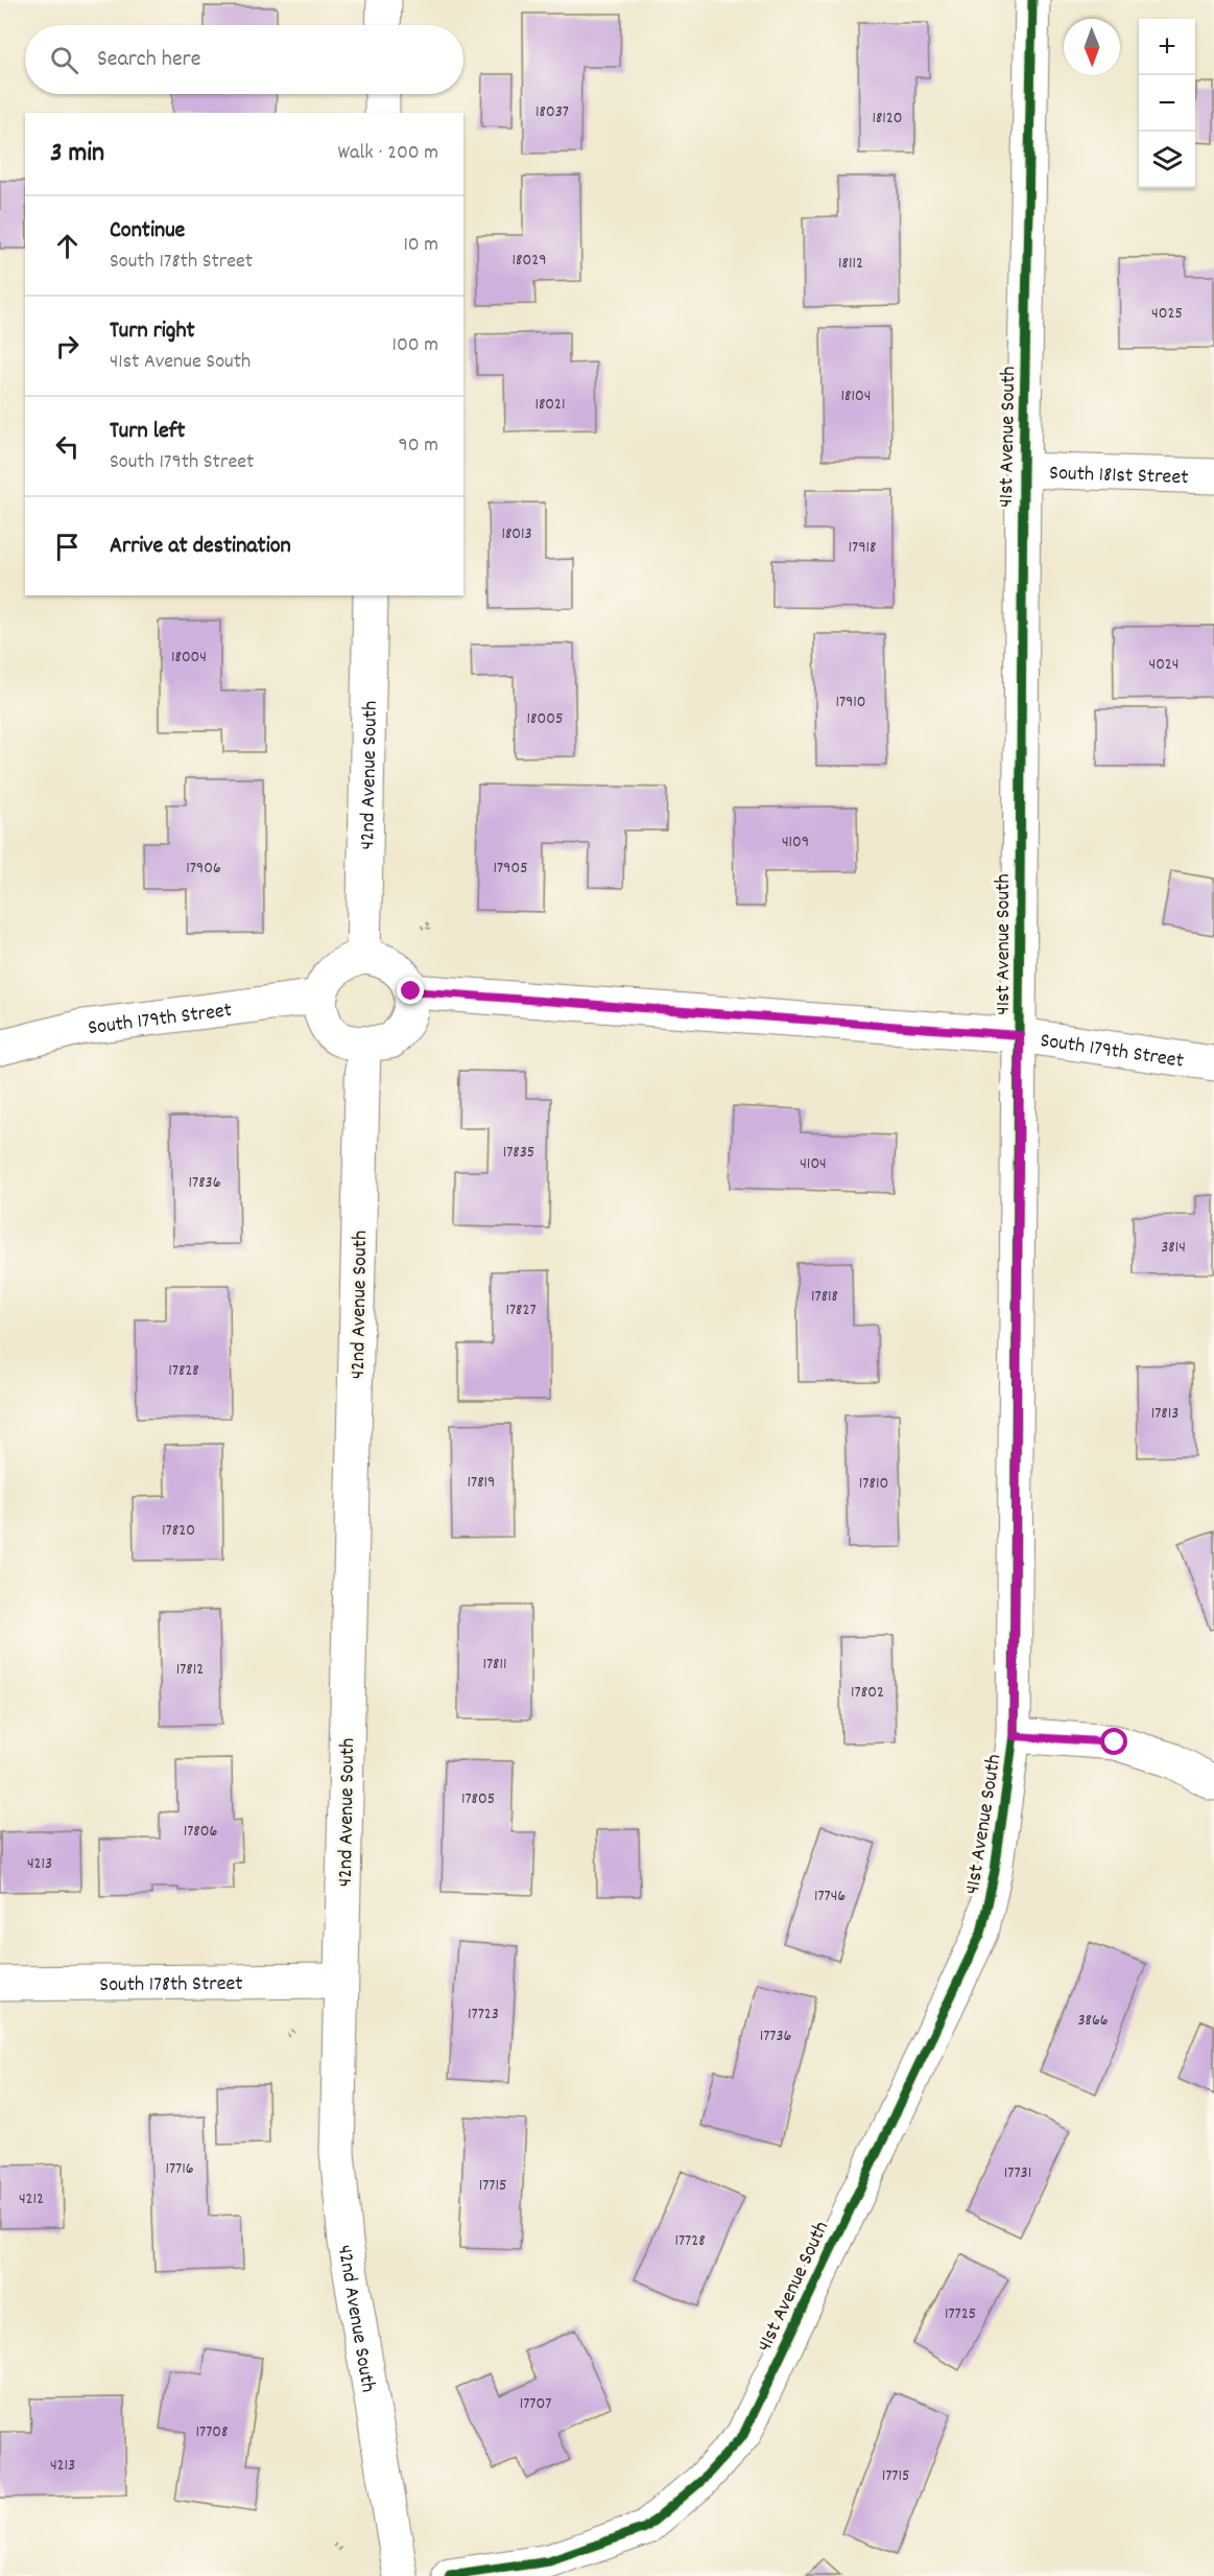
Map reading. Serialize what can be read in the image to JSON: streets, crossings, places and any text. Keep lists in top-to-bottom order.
{
  "streets": {
    "street": [
      "41st Avenue South",
      "South 181st Street",
      "42nd Avenue South",
      "South 179th Street",
      "South 178th Street"
    ]
  },
  "crossings": [
    ["41st Avenue South", "South 181st Street"],
    ["41st Avenue South", "South 179th Street"],
    ["42nd Avenue South", "South 179th Street"],
    ["42nd Avenue South", "South 178th Street"]
  ],
  "house_numbers": [
    "18037",
    "18120",
    "18029",
    "18112",
    "4025",
    "18104",
    "18021",
    "18013",
    "17918",
    "18004",
    "4024",
    "17910",
    "18005",
    "4109",
    "17906",
    "17905",
    "17835",
    "4104",
    "17836",
    "3814",
    "17818",
    "17827",
    "17828",
    "17813",
    "17819",
    "17810",
    "17820",
    "17811",
    "17812",
    "17802",
    "17805",
    "17806",
    "4213",
    "17746",
    "17723",
    "3866",
    "17736",
    "17716",
    "17731",
    "17715",
    "4212",
    "17728",
    "17725",
    "17707",
    "17708",
    "4213",
    "17715"
  ],
  "north": "bottom",
  "page": {
    "map_buttons": ["+", "−"],
    "search": "Search here",
    "heading": ["3 min", "Walk · 200 m"],
    "list": [
      ["Continue", "South 178th Street", "10 m"],
      ["Turn right", "41st Avenue South", "100 m"],
      ["Turn left", "South 179th Street", "90 m"],
      "Arrive at destination"
    ]
  }
}
